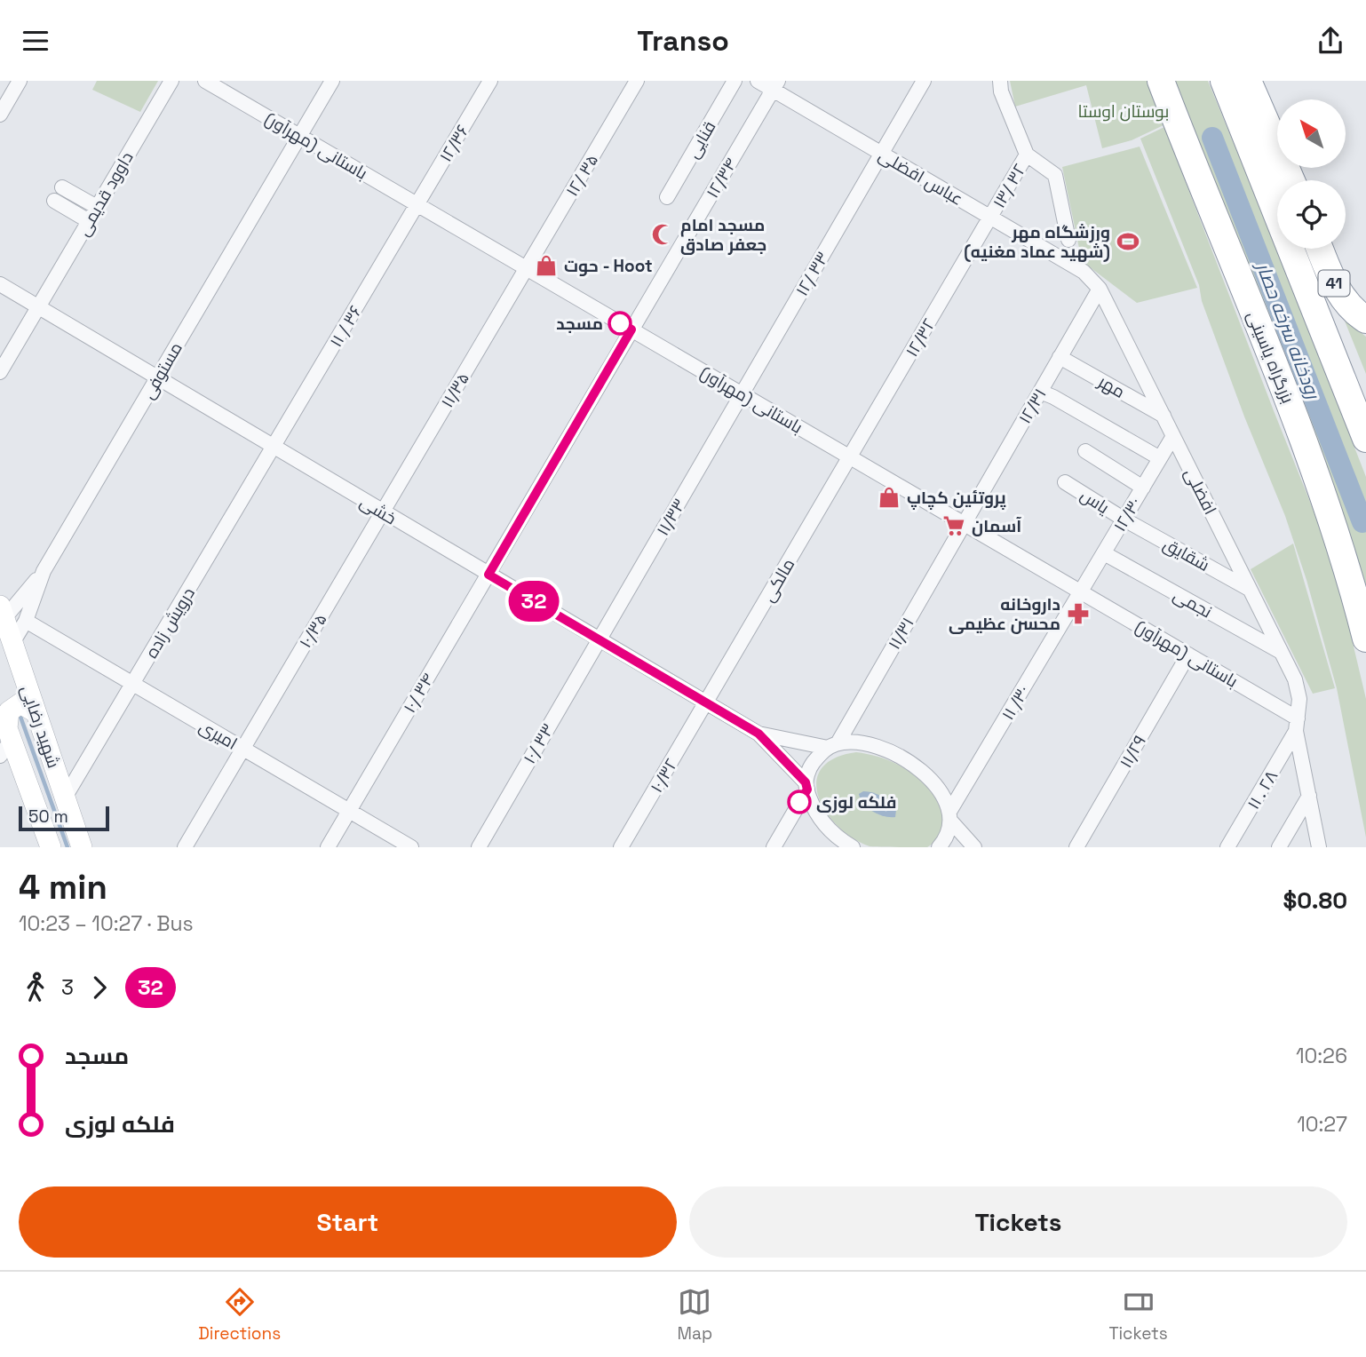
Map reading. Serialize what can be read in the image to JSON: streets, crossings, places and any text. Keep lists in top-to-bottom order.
{
  "streets": {
    "highway": ["41", "بزرگراه یاسینی"],
    "main road": ["مستوفی", "شهید رضایی"],
    "street": [
      "قنایی",
      "۱۲/۳۶",
      "باستانی (مهرآور)",
      "۱۲/ ۳۵",
      "عباس افضلی",
      "۱۲/۳۴",
      "۱۳/ ۳۲",
      "داوود قدیمی",
      "۱۲/ ۳۳",
      "۱۱ / ۳۶",
      "۱۲/۳۲",
      "مهر",
      "۱۱/۳۵",
      "۱۲/۳۱",
      "افضلی",
      "یاس",
      "خشی",
      "۱۲/۳۰",
      "۱۱/۳۳",
      "شقایق",
      "مالکی",
      "نجمی",
      "درویش زاده",
      "۱۰/۳۵",
      "۱۱/۳۱",
      "۱۰/ ۳۴",
      "۱۱ /۳۰",
      "امیری",
      "۱۰/ ۳۳",
      "۱۱/۲۹",
      "۱۰/۳۲",
      "۱۱ . ۲۸"
    ]
  },
  "crossings": [
    ["۱۲/۳۶", "باستانی (مهرآور)"],
    ["۱۲/۳۶", "۱۱ / ۳۶"],
    ["باستانی (مهرآور)", "۱۲/ ۳۵"],
    ["باستانی (مهرآور)", "۱۲/۳۴"],
    ["باستانی (مهرآور)", "۱۲/ ۳۳"],
    ["باستانی (مهرآور)", "۱۱ / ۳۶"],
    ["باستانی (مهرآور)", "۱۲/۳۲"],
    ["باستانی (مهرآور)", "مستوفی"],
    ["باستانی (مهرآور)", "۱۱/۳۵"],
    ["باستانی (مهرآور)", "۱۲/۳۱"],
    ["باستانی (مهرآور)", "افضلی"],
    ["باستانی (مهرآور)", "۱۲/۳۰"],
    ["باستانی (مهرآور)", "۱۱/۳۳"],
    ["باستانی (مهرآور)", "مالکی"],
    ["باستانی (مهرآور)", "۱۱/۳۱"],
    ["باستانی (مهرآور)", "۱۱ /۳۰"],
    ["باستانی (مهرآور)", "۱۱/۲۹"],
    ["باستانی (مهرآور)", "۱۱ . ۲۸"],
    ["۱۲/ ۳۵", "۱۱/۳۵"],
    ["عباس افضلی", "۱۲/۳۴"],
    ["عباس افضلی", "۱۳/ ۳۲"],
    ["عباس افضلی", "۱۲/ ۳۳"],
    ["عباس افضلی", "۱۲/۳۲"],
    ["عباس افضلی", "افضلی"],
    ["۱۲/۳۴", "خشی"],
    ["۱۲/۳۴", "۱۰/ ۳۴"],
    ["۱۳/ ۳۲", "۱۲/۳۲"],
    ["داوود قدیمی", "خشی"],
    ["۱۲/ ۳۳", "۱۱/۳۳"],
    ["۱۱ / ۳۶", "خشی"],
    ["۱۱ / ۳۶", "درویش زاده"],
    ["۱۲/۳۲", "مالکی"],
    ["مستوفی", "خشی"],
    ["مستوفی", "شهید رضایی"],
    ["مستوفی", "امیری"],
    ["مهر", "۱۲/۳۱"],
    ["مهر", "افضلی"],
    ["۱۱/۳۵", "خشی"],
    ["۱۱/۳۵", "۱۰/۳۵"],
    ["۱۲/۳۱", "افضلی"],
    ["۱۲/۳۱", "۱۱/۳۱"],
    ["افضلی", "۱۲/۳۰"],
    ["افضلی", "شقایق"],
    ["افضلی", "نجمی"],
    ["افضلی", "۱۱ . ۲۸"],
    ["یاس", "۱۲/۳۰"],
    ["یاس", "شقایق"],
    ["خشی", "۱۱/۳۳"],
    ["خشی", "مالکی"],
    ["خشی", "درویش زاده"],
    ["خشی", "۱۰/۳۵"],
    ["خشی", "۱۱/۳۱"],
    ["خشی", "۱۰/ ۳۴"],
    ["خشی", "۱۱ /۳۰"],
    ["خشی", "۱۰/ ۳۳"],
    ["خشی", "۱۰/۳۲"],
    ["۱۲/۳۰", "شقایق"],
    ["۱۲/۳۰", "نجمی"],
    ["۱۲/۳۰", "۱۱ /۳۰"],
    ["۱۱/۳۳", "۱۰/ ۳۳"],
    ["مالکی", "۱۰/۳۲"],
    ["درویش زاده", "شهید رضایی"],
    ["درویش زاده", "امیری"],
    ["۱۰/۳۵", "امیری"],
    ["۱۰/ ۳۴", "امیری"]
  ],
  "water": ["رودخانه سرخه حصار"],
  "parks": ["بوستان اوستا"],
  "places": {
    "mosque": ["مسجد امام جعفر صادق"],
    "sports": ["ورزشگاه مهر (شهید عماد مغنیه)"],
    "shop": ["حوت - Hoot", "پروتئین کچاپ"],
    "other": ["مسجد", "فلکه لوزی"],
    "supermarket": ["آسمان"],
    "pharmacy": ["داروخانه محسن عظیمی"]
  },
  "lines": ["bus line 32"],
  "scale_bar": "50 m",
  "north": "top left",
  "page": {
    "header": "Transo",
    "on_map": "32",
    "scale": "50 m",
    "heading": ["4 min", "10:23 – 10:27 · Bus", "$0.80"],
    "legs": ["3", "32"],
    "list": [
      {
        "name": "مسجد",
        "value": "10:26"
      },
      {
        "name": "فلکه لوزی",
        "value": "10:27"
      }
    ],
    "buttons": ["Start", "Tickets"],
    "tabs": ["Directions", "Map", "Tickets"]
  }
}
